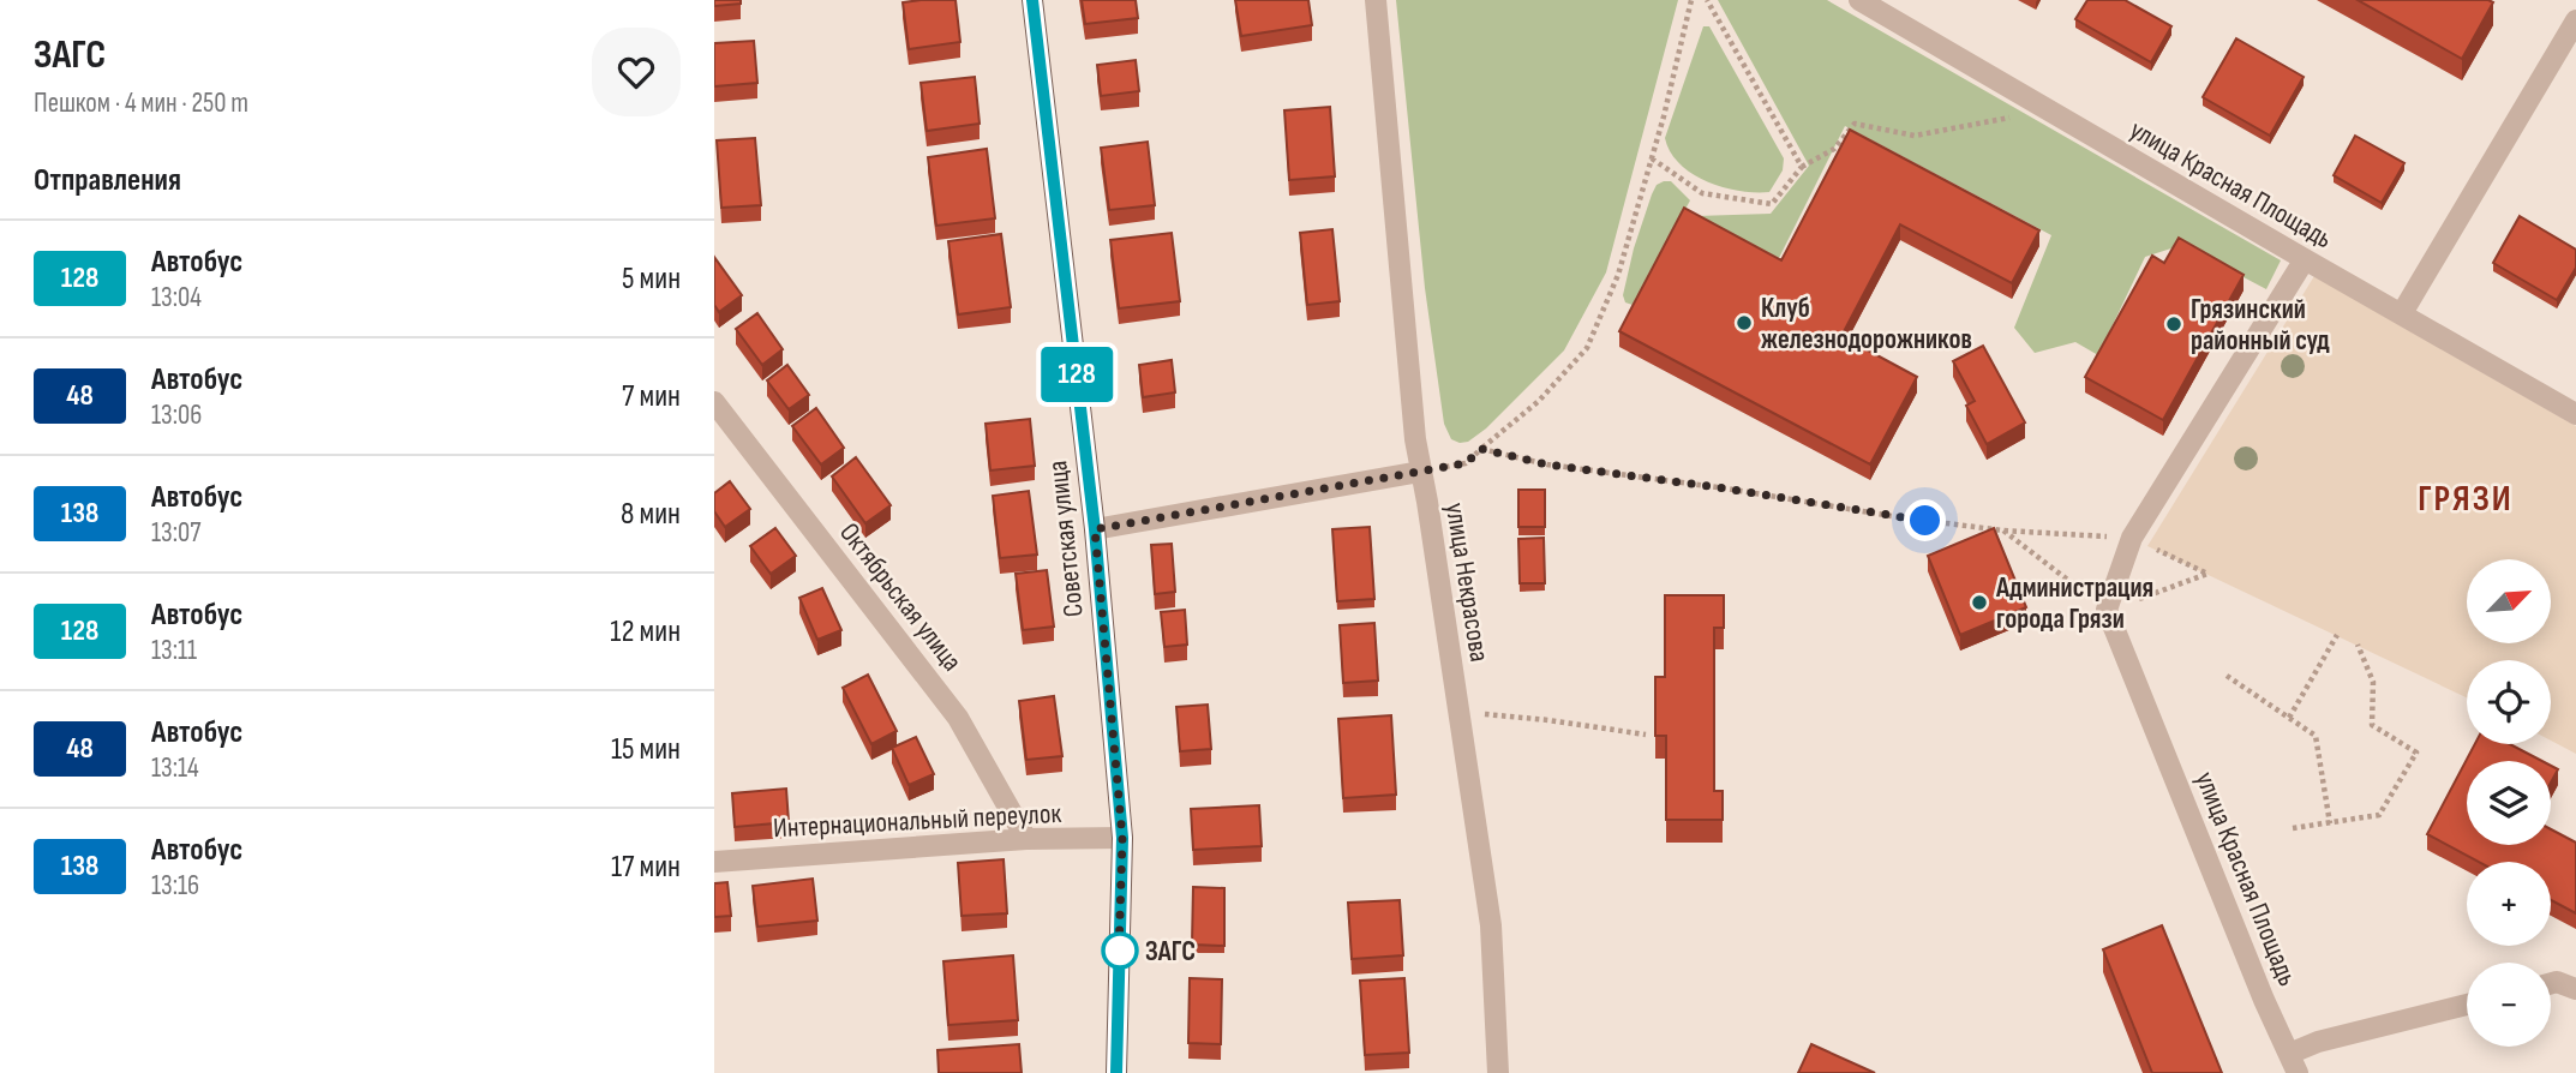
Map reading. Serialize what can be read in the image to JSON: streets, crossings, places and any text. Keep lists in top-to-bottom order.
{
  "streets": {
    "main road": ["Советская улица"],
    "street": [
      "улица Красная Площадь",
      "улица Некрасова",
      "Октябрьская улица",
      "Интернациональный переулок"
    ]
  },
  "crossings": [
    ["Советская улица", "Интернациональный переулок"],
    ["Октябрьская улица", "Интернациональный переулок"]
  ],
  "districts": ["ГРЯЗИ"],
  "places": [
    "Клуб железнодорожников",
    "Грязинский районный суд",
    "Администрация города Грязи",
    "ЗАГС"
  ],
  "lines": ["bus line 128"],
  "north": "top right",
  "page": {
    "heading": [
      ["ЗАГС", "Пешком · 4 мин · 250 m"],
      "Отправления"
    ],
    "on_map": "128",
    "list": [
      {
        "mark": "128",
        "name": "Автобус",
        "note": "13:04",
        "value": "5 мин"
      },
      {
        "mark": "48",
        "name": "Автобус",
        "note": "13:06",
        "value": "7 мин"
      },
      {
        "mark": "138",
        "name": "Автобус",
        "note": "13:07",
        "value": "8 мин"
      },
      {
        "mark": "128",
        "name": "Автобус",
        "note": "13:11",
        "value": "12 мин"
      },
      {
        "mark": "48",
        "name": "Автобус",
        "note": "13:14",
        "value": "15 мин"
      },
      {
        "mark": "138",
        "name": "Автобус",
        "note": "13:16",
        "value": "17 мин"
      }
    ],
    "map_buttons": ["+", "−"]
  }
}
